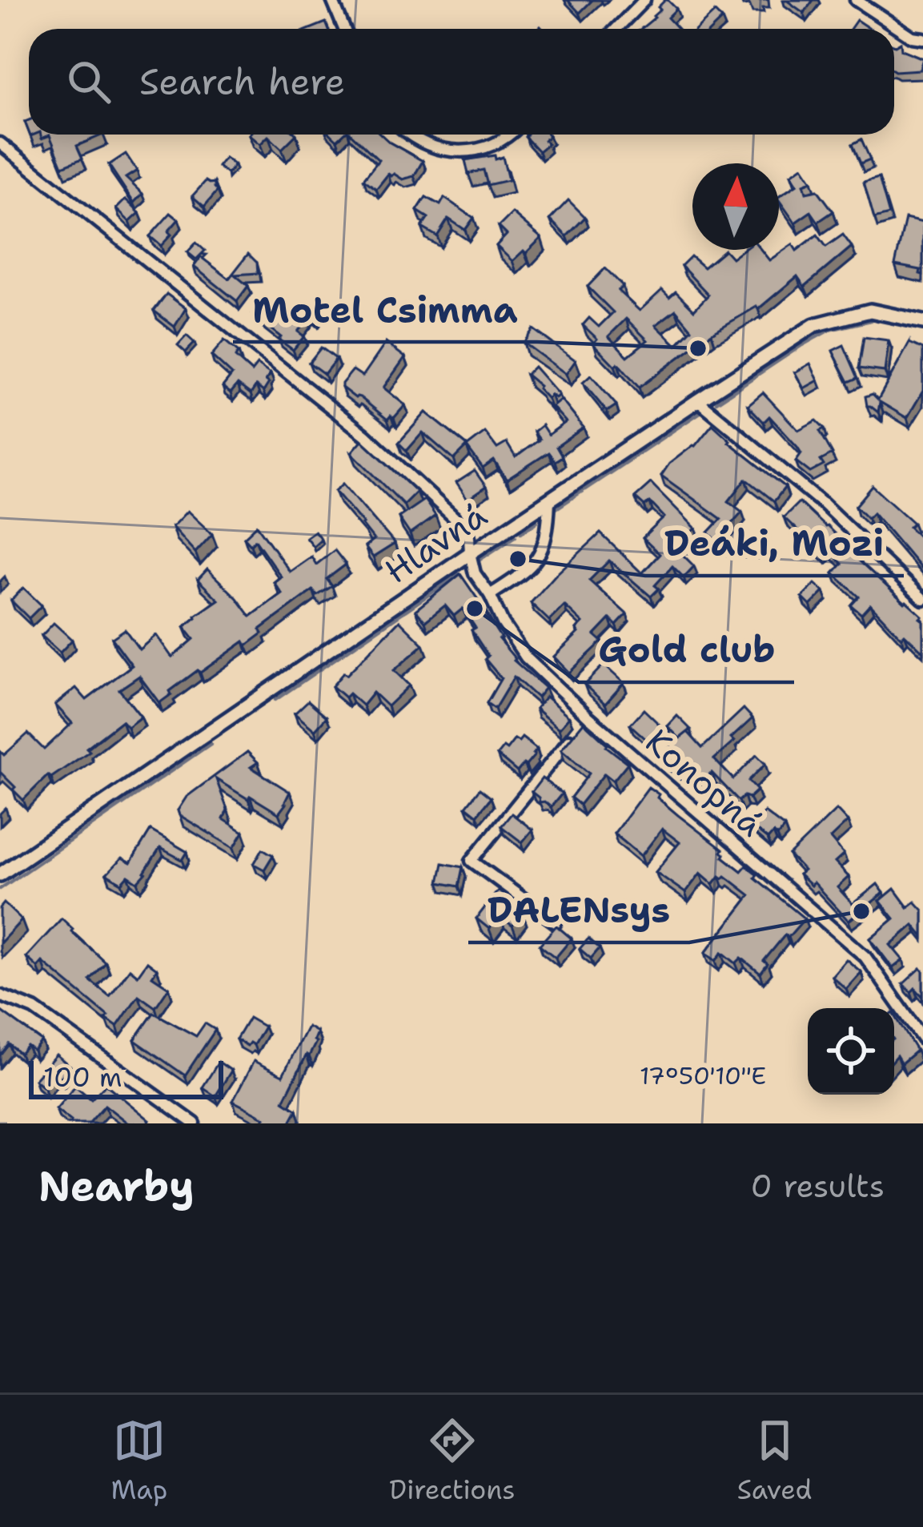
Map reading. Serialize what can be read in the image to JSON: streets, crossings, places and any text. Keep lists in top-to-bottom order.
{
  "streets": {
    "street": ["Hlavná", "Konopná"]
  },
  "crossings": [
    ["Hlavná", "Konopná"]
  ],
  "places": [
    "Motel Csimma",
    "Deáki, Mozi",
    "Gold club",
    "DALENsys"
  ],
  "scale_bar": "100 m",
  "north": "top",
  "page": {
    "search": "Search here",
    "scale": "100 m",
    "heading": ["Nearby", "0 results"],
    "nav": ["Map", "Directions", "Saved"]
  },
  "coordinates": ["17°50'10\"E"]
}
